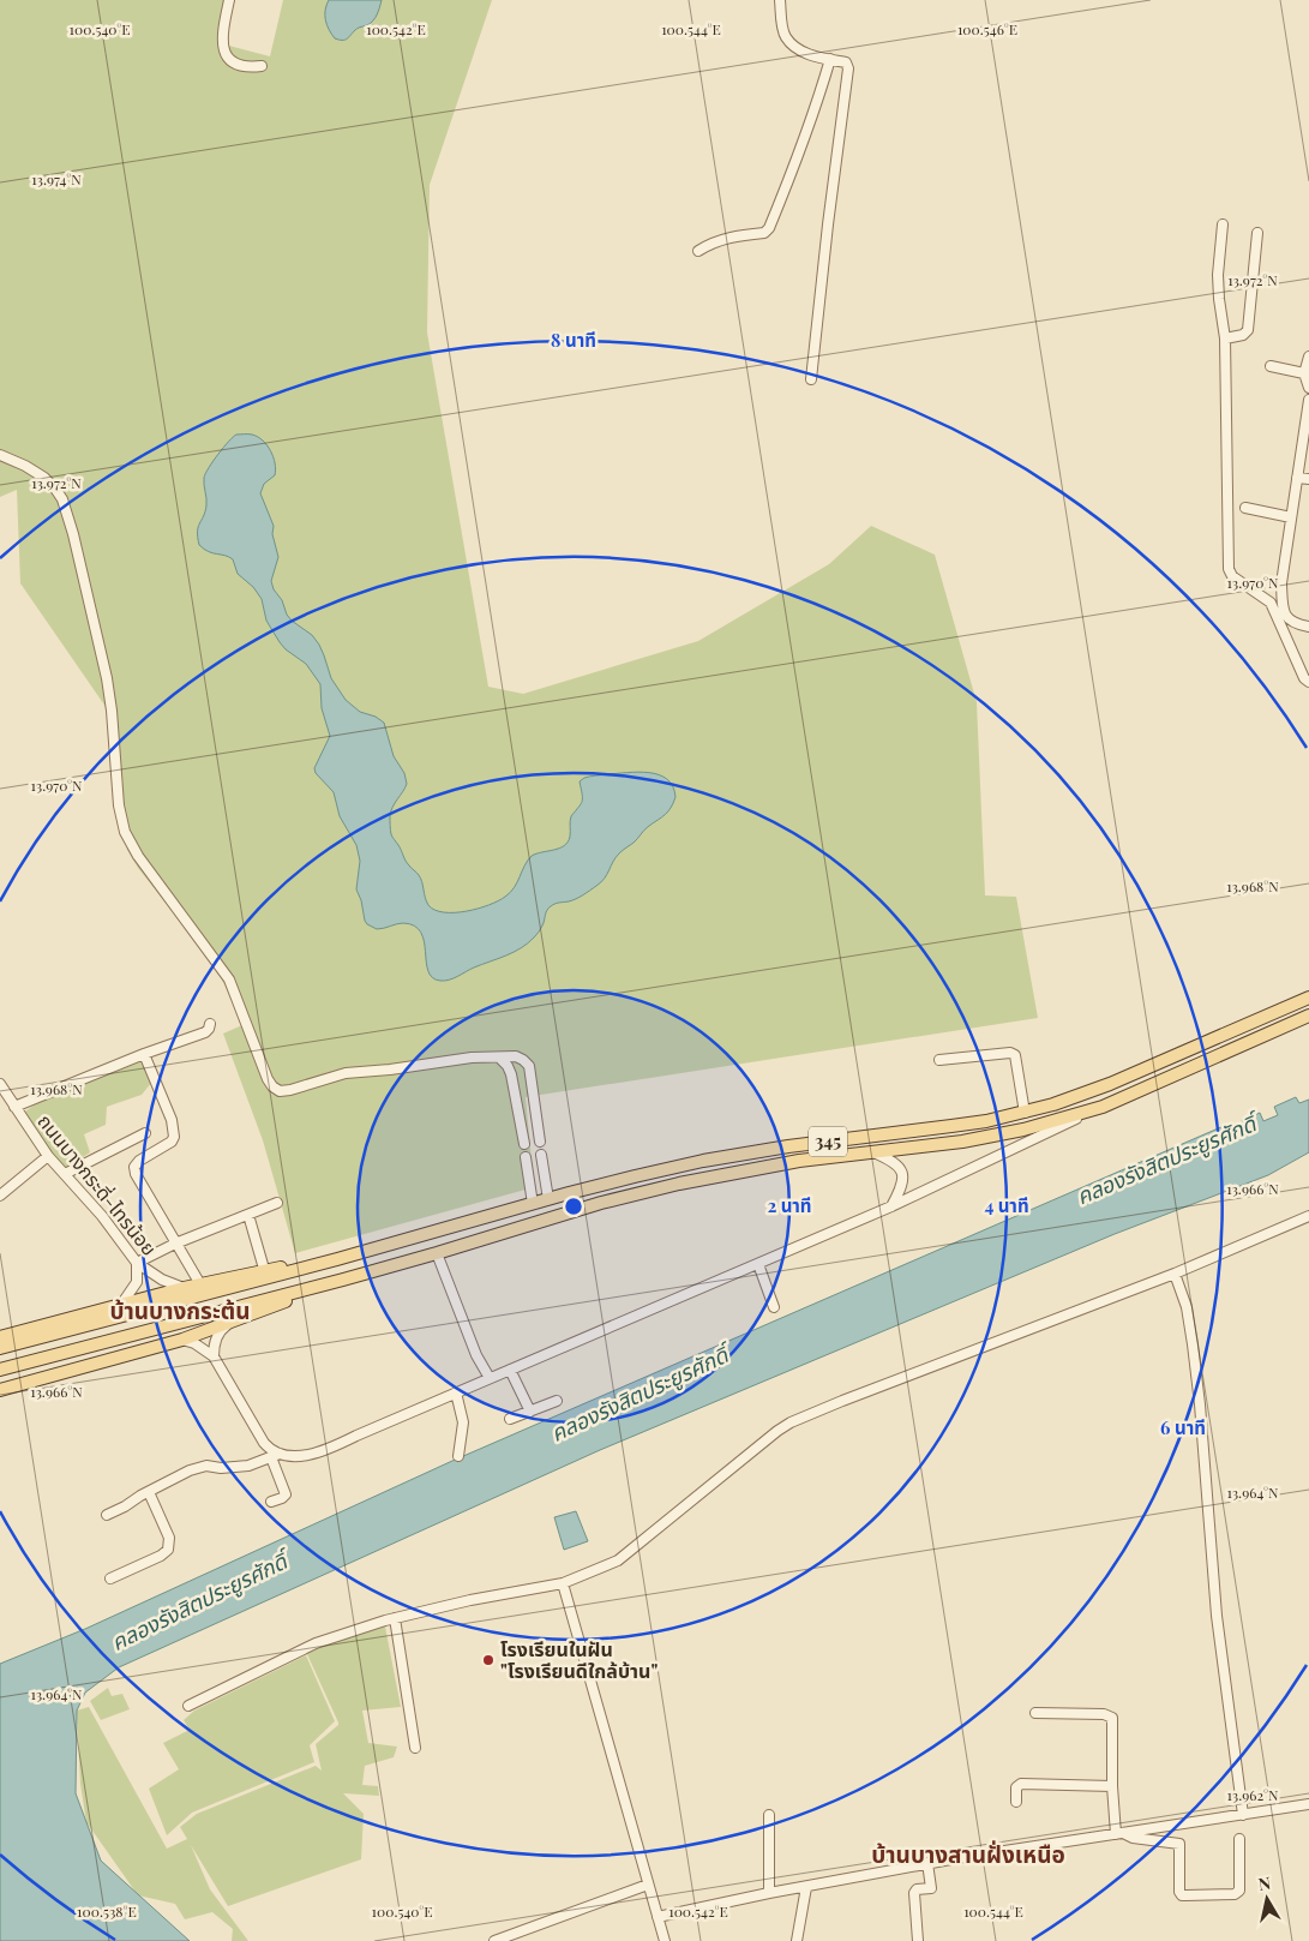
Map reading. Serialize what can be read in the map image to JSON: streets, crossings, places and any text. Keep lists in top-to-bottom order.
{
  "streets": {
    "main road": ["345"],
    "street": ["ถนนบางกระดี่-ไทรน้อย"]
  },
  "districts": ["บ้านบางกระต้น", "บ้านบางสานฝั่งเหนือ"],
  "water": ["คลองรังสิตประยูรศักดิ์"],
  "places": ["โรงเรียนในฝัน \"โรงเรียนดีใกล้บ้าน\""],
  "north": "top",
  "coordinates": [
    "100.540°E",
    "100.542°E",
    "100.544°E",
    "100.546°E",
    "13.974°N",
    "13.972°N",
    "13.970°N",
    "13.968°N",
    "13.966°N",
    "13.964°N",
    "13.962°N",
    "100.538°E"
  ],
  "rings": [
    "8 นาที",
    "2 นาที",
    "4 นาที",
    "6 นาที"
  ]
}
